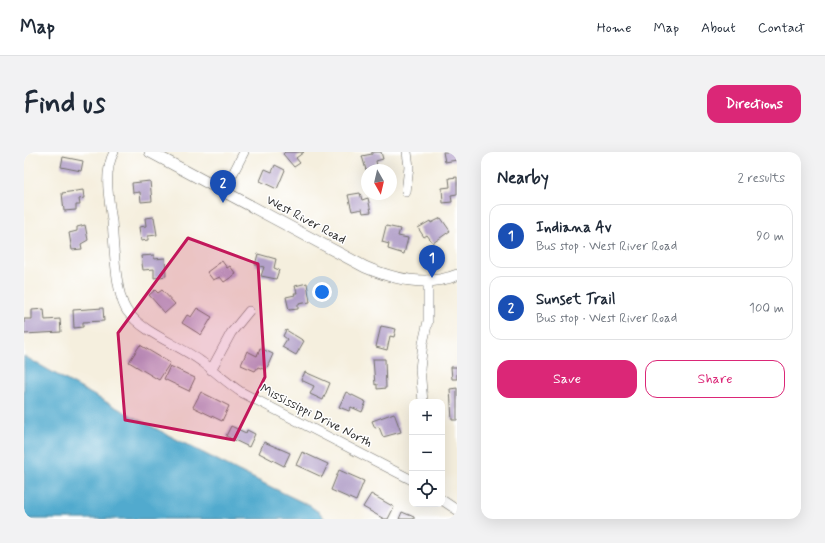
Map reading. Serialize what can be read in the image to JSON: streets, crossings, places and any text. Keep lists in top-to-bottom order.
{
  "streets": {
    "street": ["West River Road", "Mississippi Drive North"]
  },
  "north": "bottom",
  "page": {
    "header": "Map",
    "nav": [
      "Home",
      "Map",
      "About",
      "Contact"
    ],
    "buttons": [
      "Directions",
      ["Save", "Share"]
    ],
    "title": "Find us",
    "heading": ["Nearby", "2 results"],
    "pins": ["2", "1"],
    "list": [
      {
        "mark": "1",
        "name": "Indiana Av",
        "note": "Bus stop · West River Road",
        "value": "90 m"
      },
      {
        "mark": "2",
        "name": "Sunset Trail",
        "note": "Bus stop · West River Road",
        "value": "100 m"
      }
    ],
    "map_buttons": ["+", "−"]
  }
}
